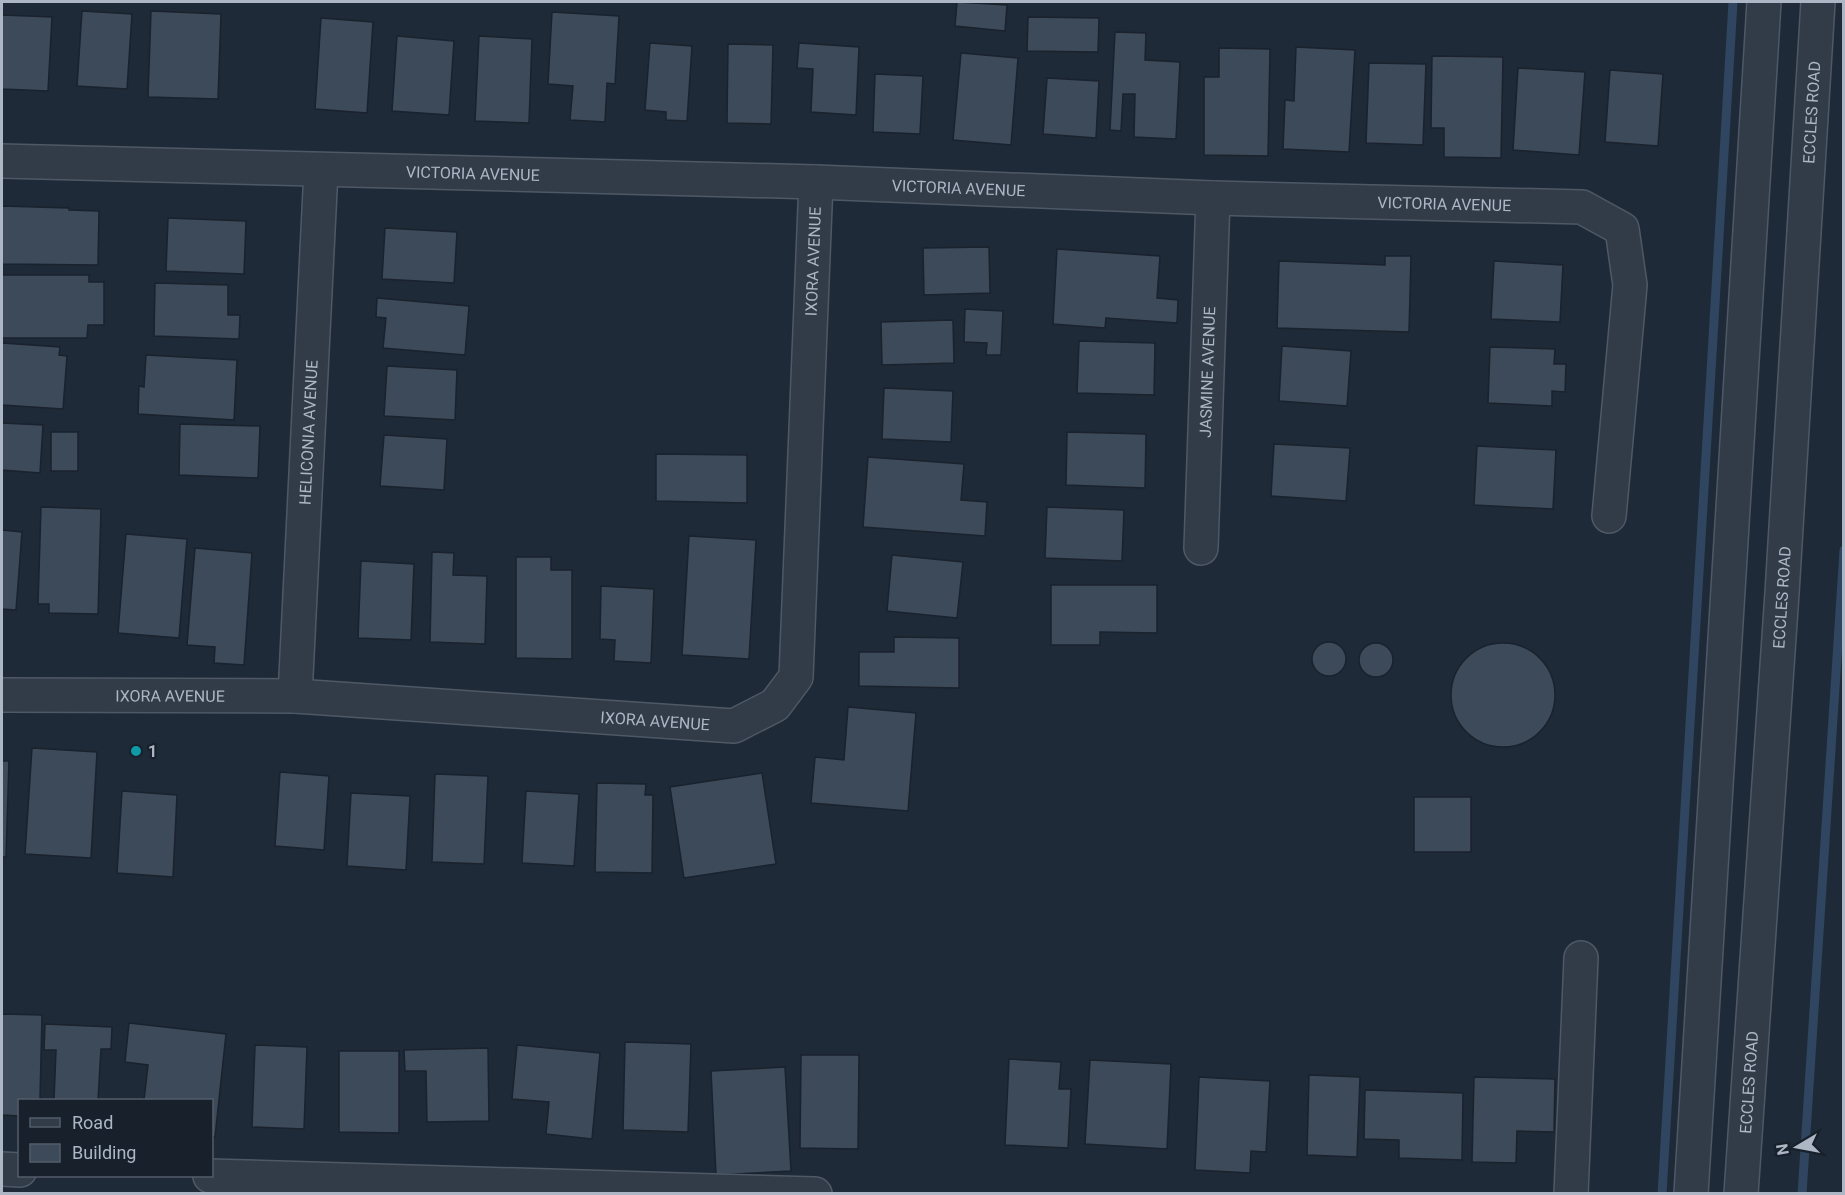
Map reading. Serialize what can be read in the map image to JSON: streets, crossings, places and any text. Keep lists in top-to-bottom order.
{
  "streets": {
    "street": [
      "ECCLES ROAD",
      "VICTORIA AVENUE",
      "IXORA AVENUE",
      "JASMINE AVENUE",
      "HELICONIA AVENUE"
    ]
  },
  "crossings": [
    ["VICTORIA AVENUE", "IXORA AVENUE"],
    ["VICTORIA AVENUE", "JASMINE AVENUE"],
    ["VICTORIA AVENUE", "HELICONIA AVENUE"],
    ["IXORA AVENUE", "HELICONIA AVENUE"]
  ],
  "places": ["1"],
  "legend": ["Road", "Building"],
  "north": "left"
}
